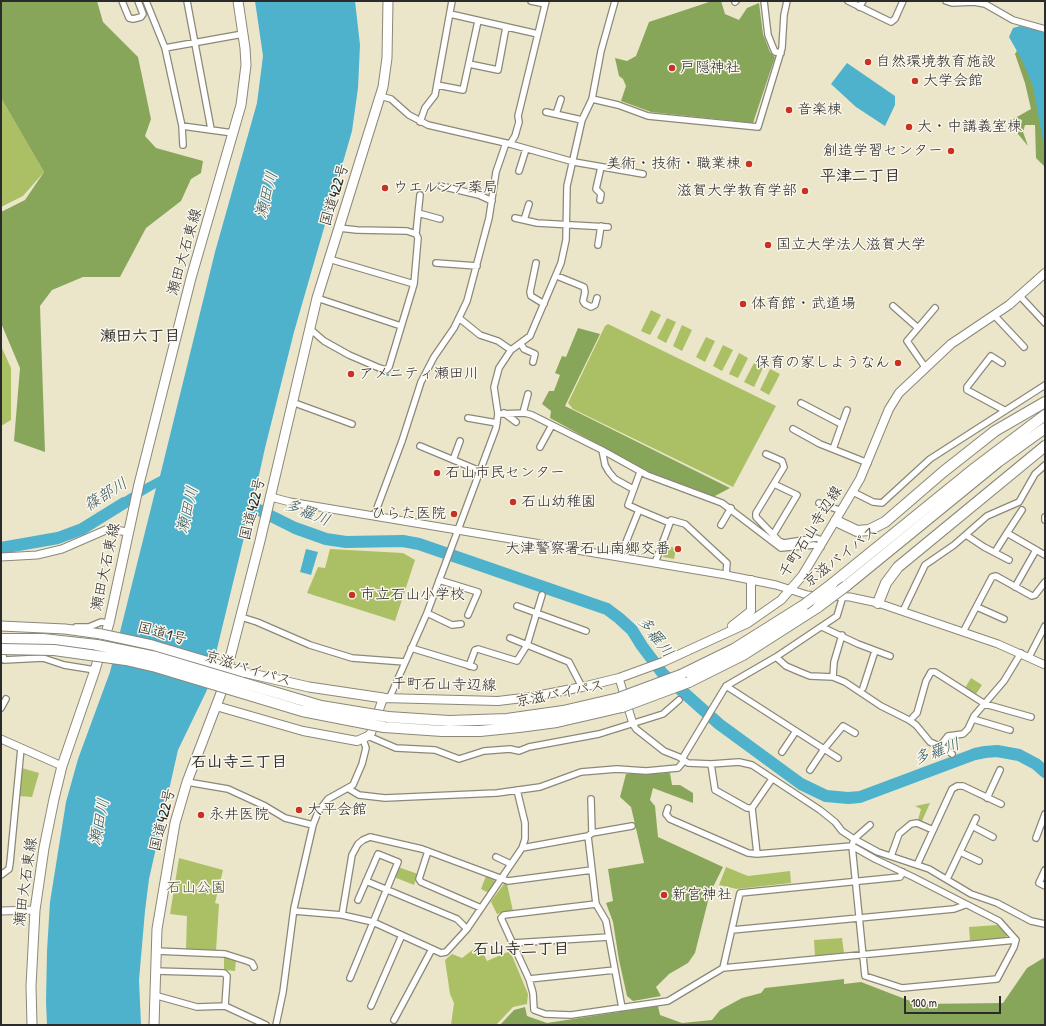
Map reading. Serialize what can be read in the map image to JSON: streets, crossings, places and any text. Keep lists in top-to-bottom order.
{
  "streets": {
    "highway": ["京滋バイパス"],
    "main road": [
      "国道422号",
      "瀬田大石東線",
      "千町石山寺辺線",
      "国道1号"
    ]
  },
  "crossings": [
    ["千町石山寺辺線", "国道1号"]
  ],
  "districts": [
    "平津二丁目",
    "瀬田六丁目",
    "石山寺三丁目",
    "石山寺二丁目"
  ],
  "water": ["瀬田川", "篠部川", "多羅川"],
  "parks": ["石山公園"],
  "places": [
    "自然環境教育施設",
    "戸隠神社",
    "大学会館",
    "音楽棟",
    "大・中講義室棟",
    "創造学習センター",
    "美術・技術・職業棟",
    "ウエルシア薬局",
    "滋賀大学教育学部",
    "国立大学法人滋賀大学",
    "体育館・武道場",
    "保育の家しようなん",
    "アメニティ瀬田川",
    "石山市民センター",
    "石山幼稚園",
    "ひらた医院",
    "大津警察署石山南郷交番",
    "市立石山小学校",
    "大平会館",
    "永井医院",
    "新宮神社"
  ],
  "scale_bar": "100 m"
}
